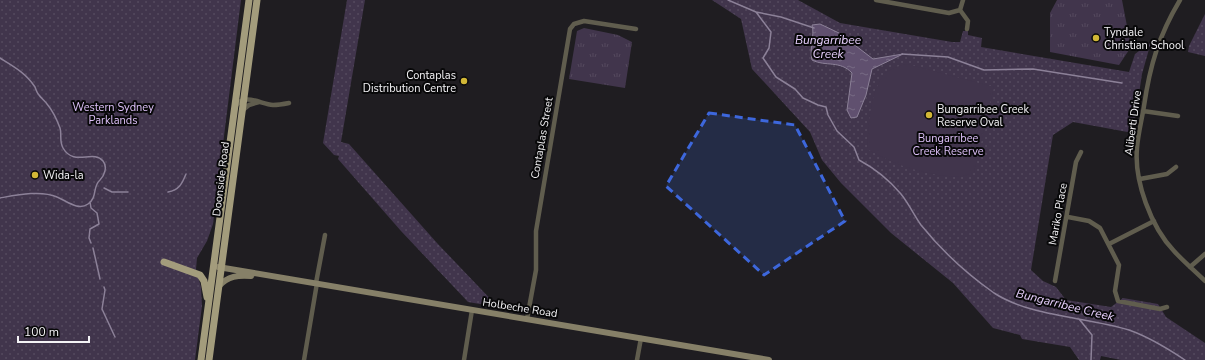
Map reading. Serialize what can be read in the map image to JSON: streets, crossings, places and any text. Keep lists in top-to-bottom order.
{
  "streets": {
    "main road": ["Doonside Road"],
    "street": [
      "Aliberti Drive",
      "Contaplas Street",
      "Mariko Place",
      "Holbeche Road"
    ]
  },
  "crossings": [
    ["Contaplas Street", "Holbeche Road"],
    ["Doonside Road", "Holbeche Road"]
  ],
  "water": ["Bungarribee Creek"],
  "parks": ["Western Sydney Parklands", "Bungarribee Creek Reserve"],
  "places": [
    "Tyndale Christian School",
    "Contaplas Distribution Centre",
    "Bungarribee Creek Reserve Oval",
    "Wida-la"
  ],
  "scale_bar": "100 m"
}
